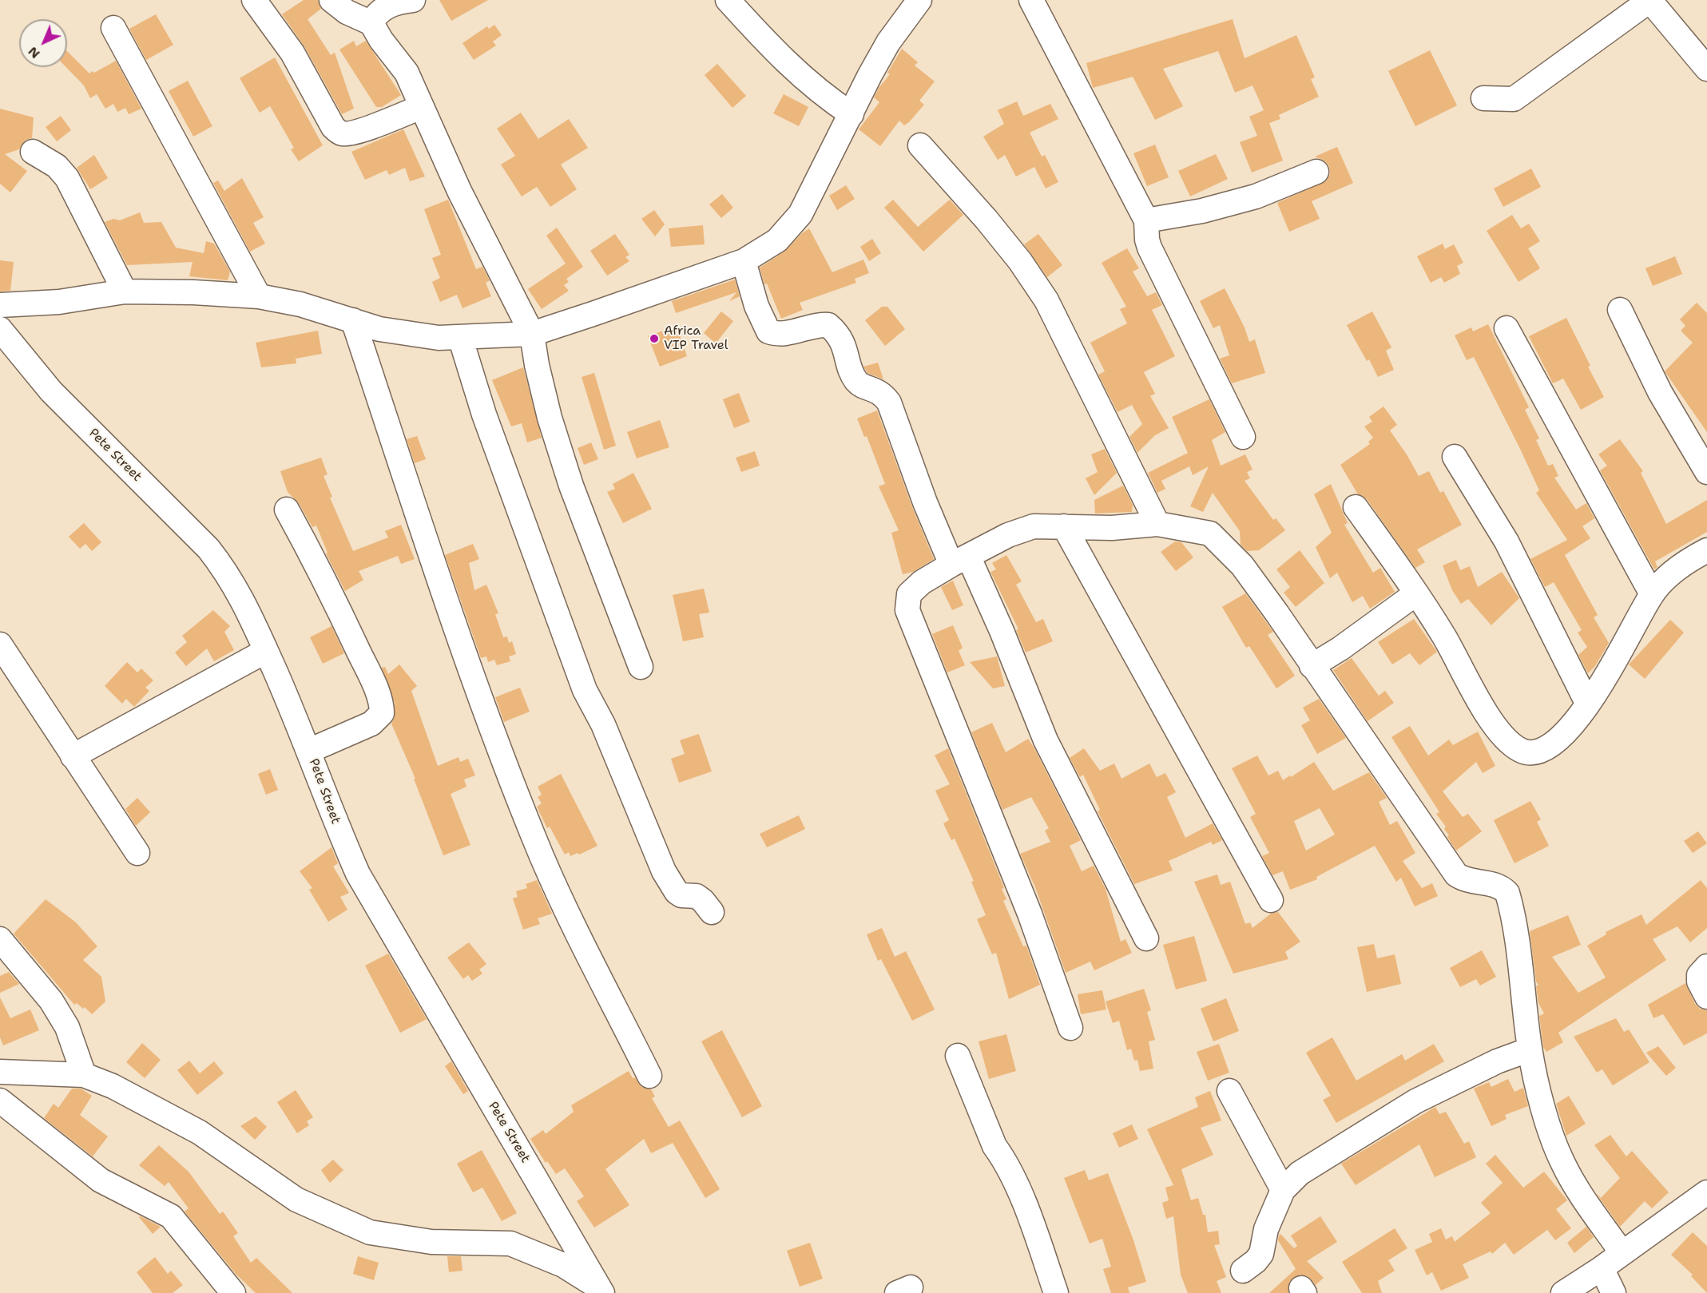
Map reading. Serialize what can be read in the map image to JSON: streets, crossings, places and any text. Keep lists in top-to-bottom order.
{
  "streets": {
    "street": ["Pete Street"]
  },
  "places": ["Africa VIP Travel"],
  "north": "bottom left"
}
